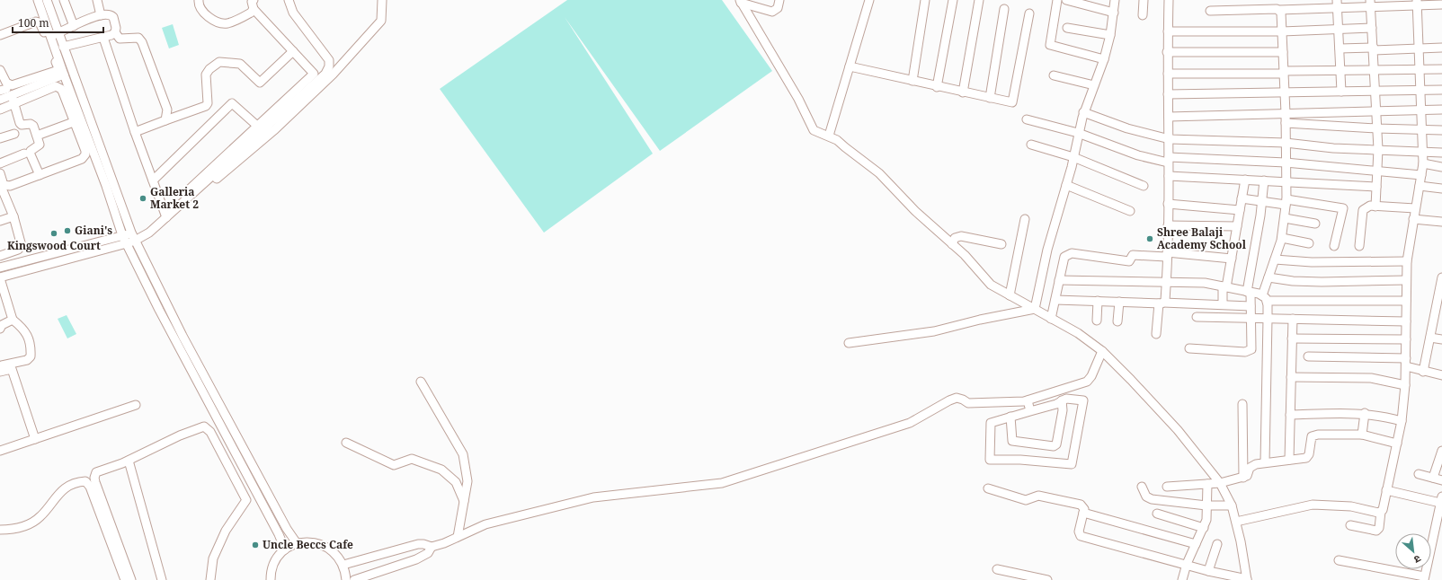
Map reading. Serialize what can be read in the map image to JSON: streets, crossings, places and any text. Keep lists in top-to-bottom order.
{
  "places": [
    "Galleria Market 2",
    "Giani's",
    "Kingswood Court",
    "Shree Balaji Academy School",
    "Uncle Beccs Cafe"
  ],
  "scale_bar": "100 m",
  "north": "bottom right"
}
